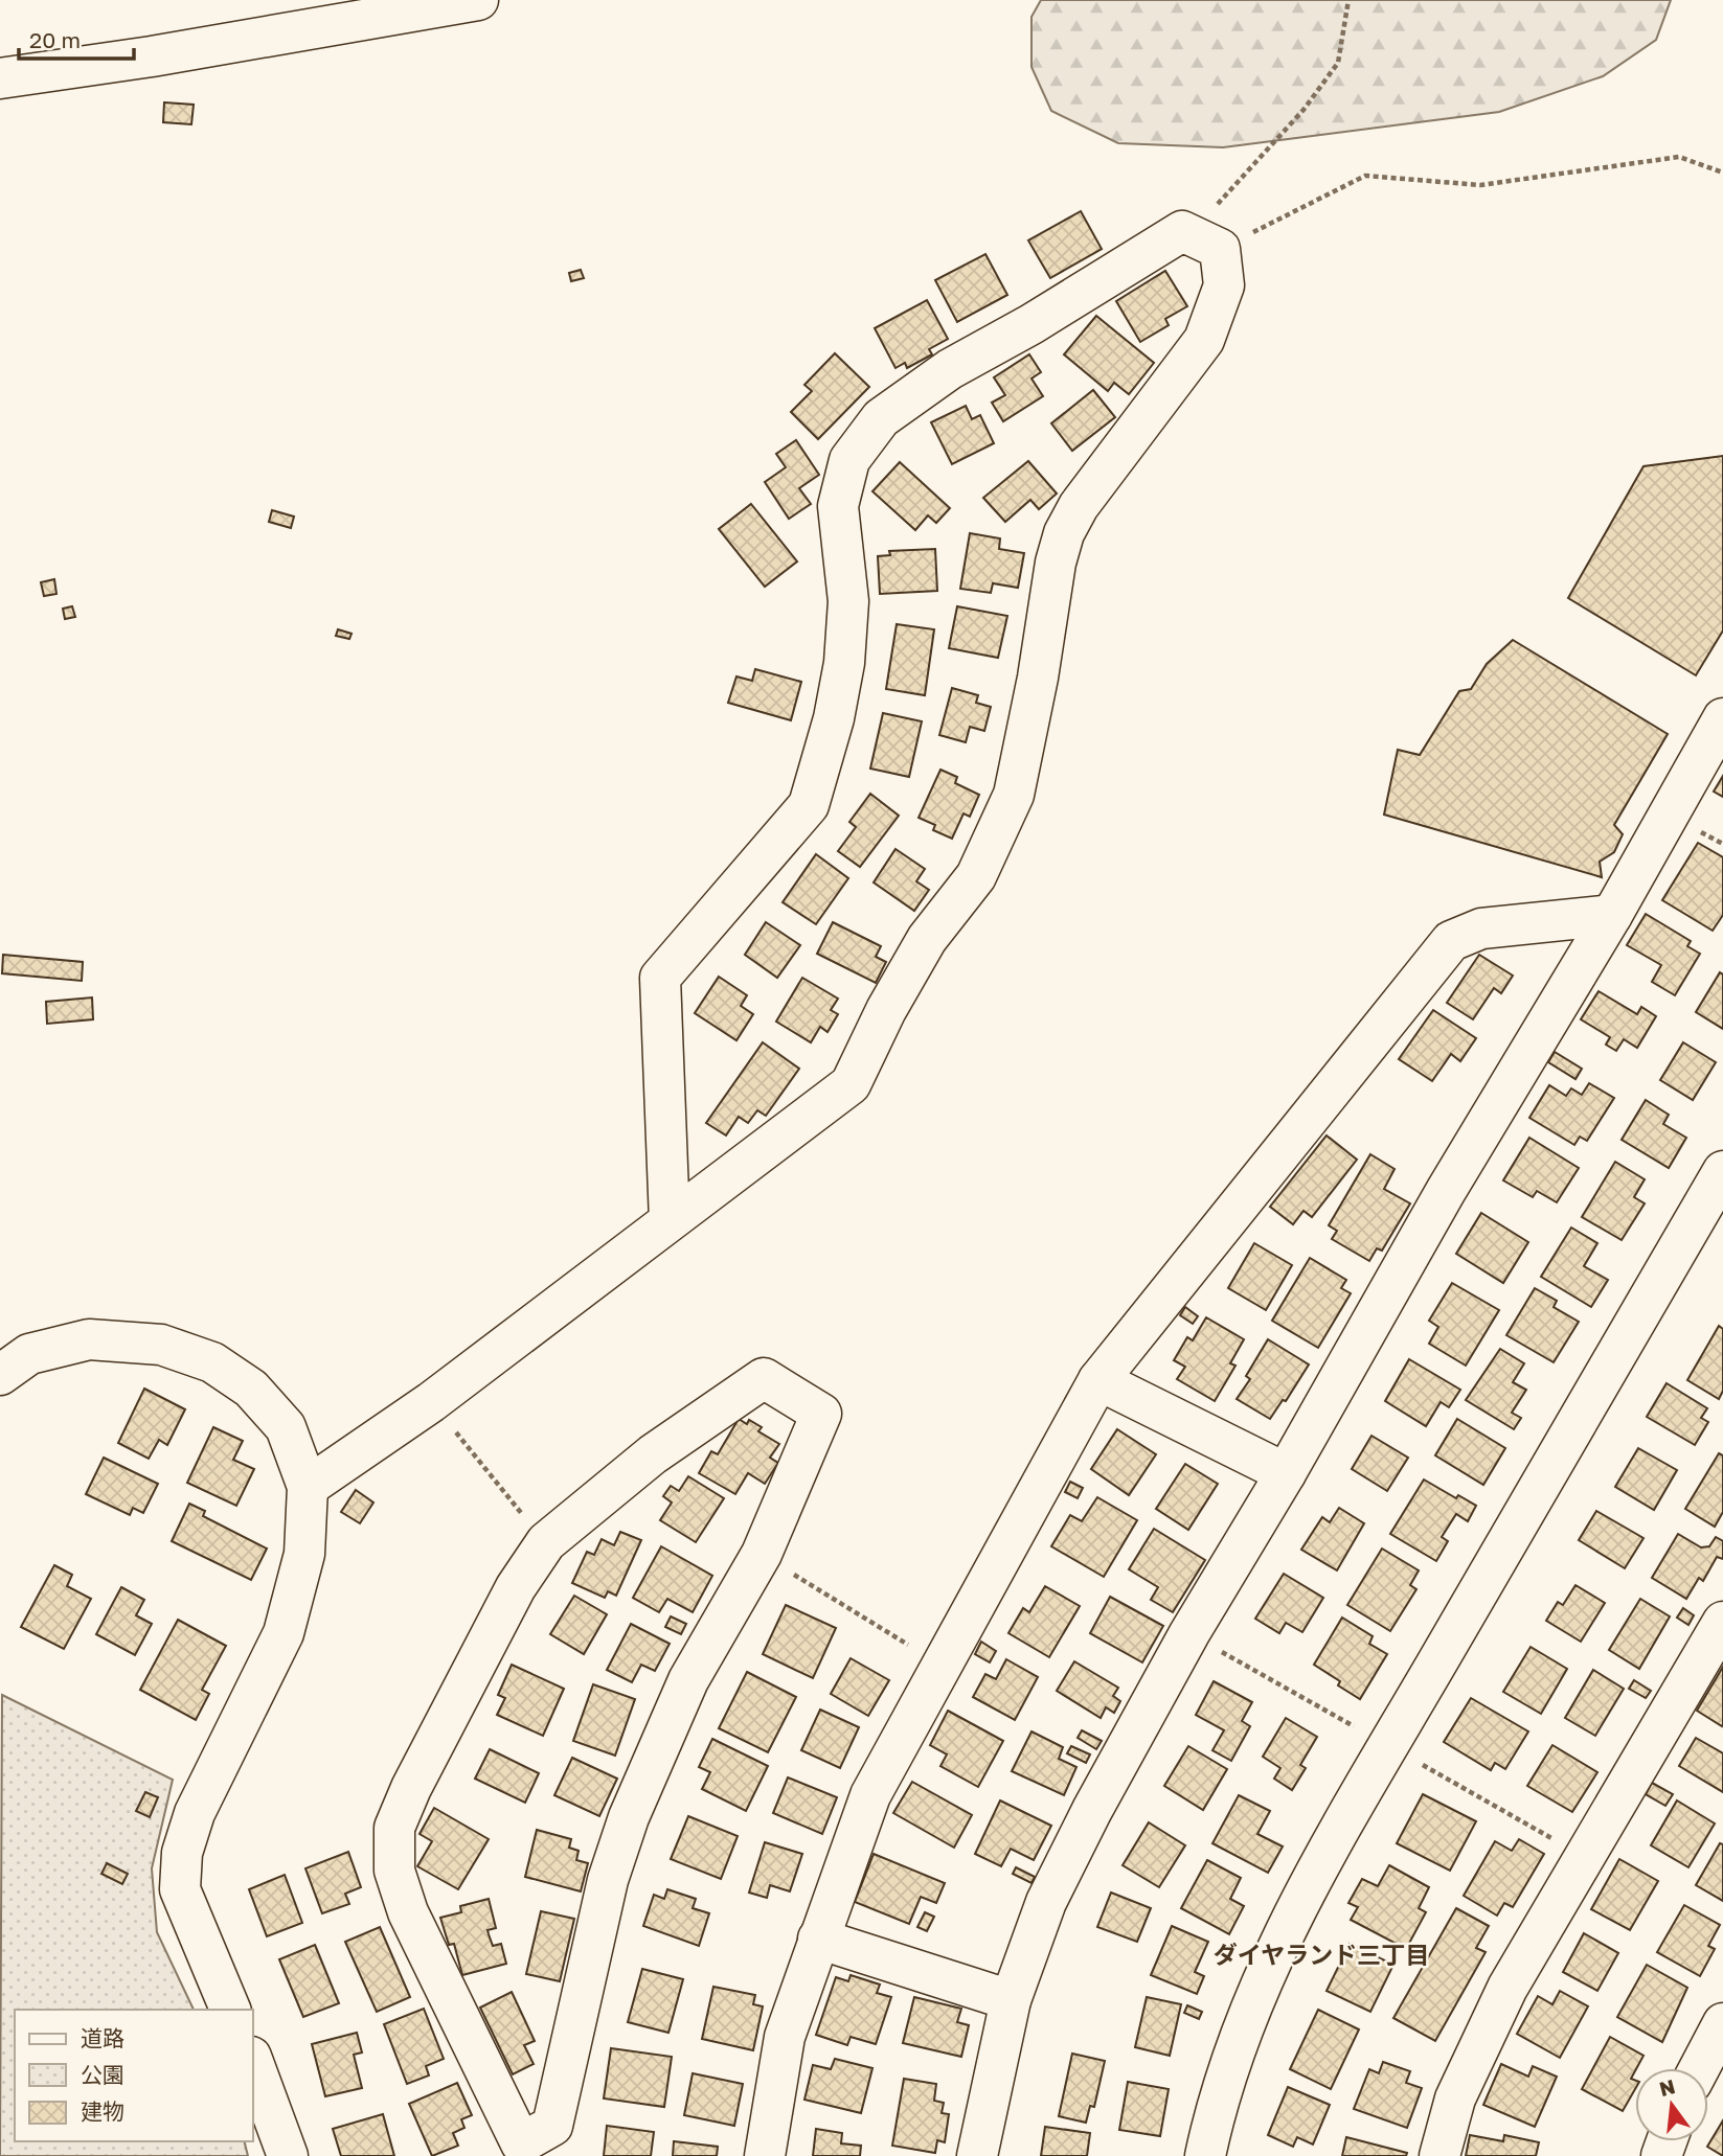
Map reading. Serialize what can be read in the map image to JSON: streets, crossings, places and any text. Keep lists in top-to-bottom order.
{
  "districts": ["ダイヤランド三丁目"],
  "legend": ["道路", "公園", "建物"],
  "scale_bar": "20 m",
  "north": "top"
}
